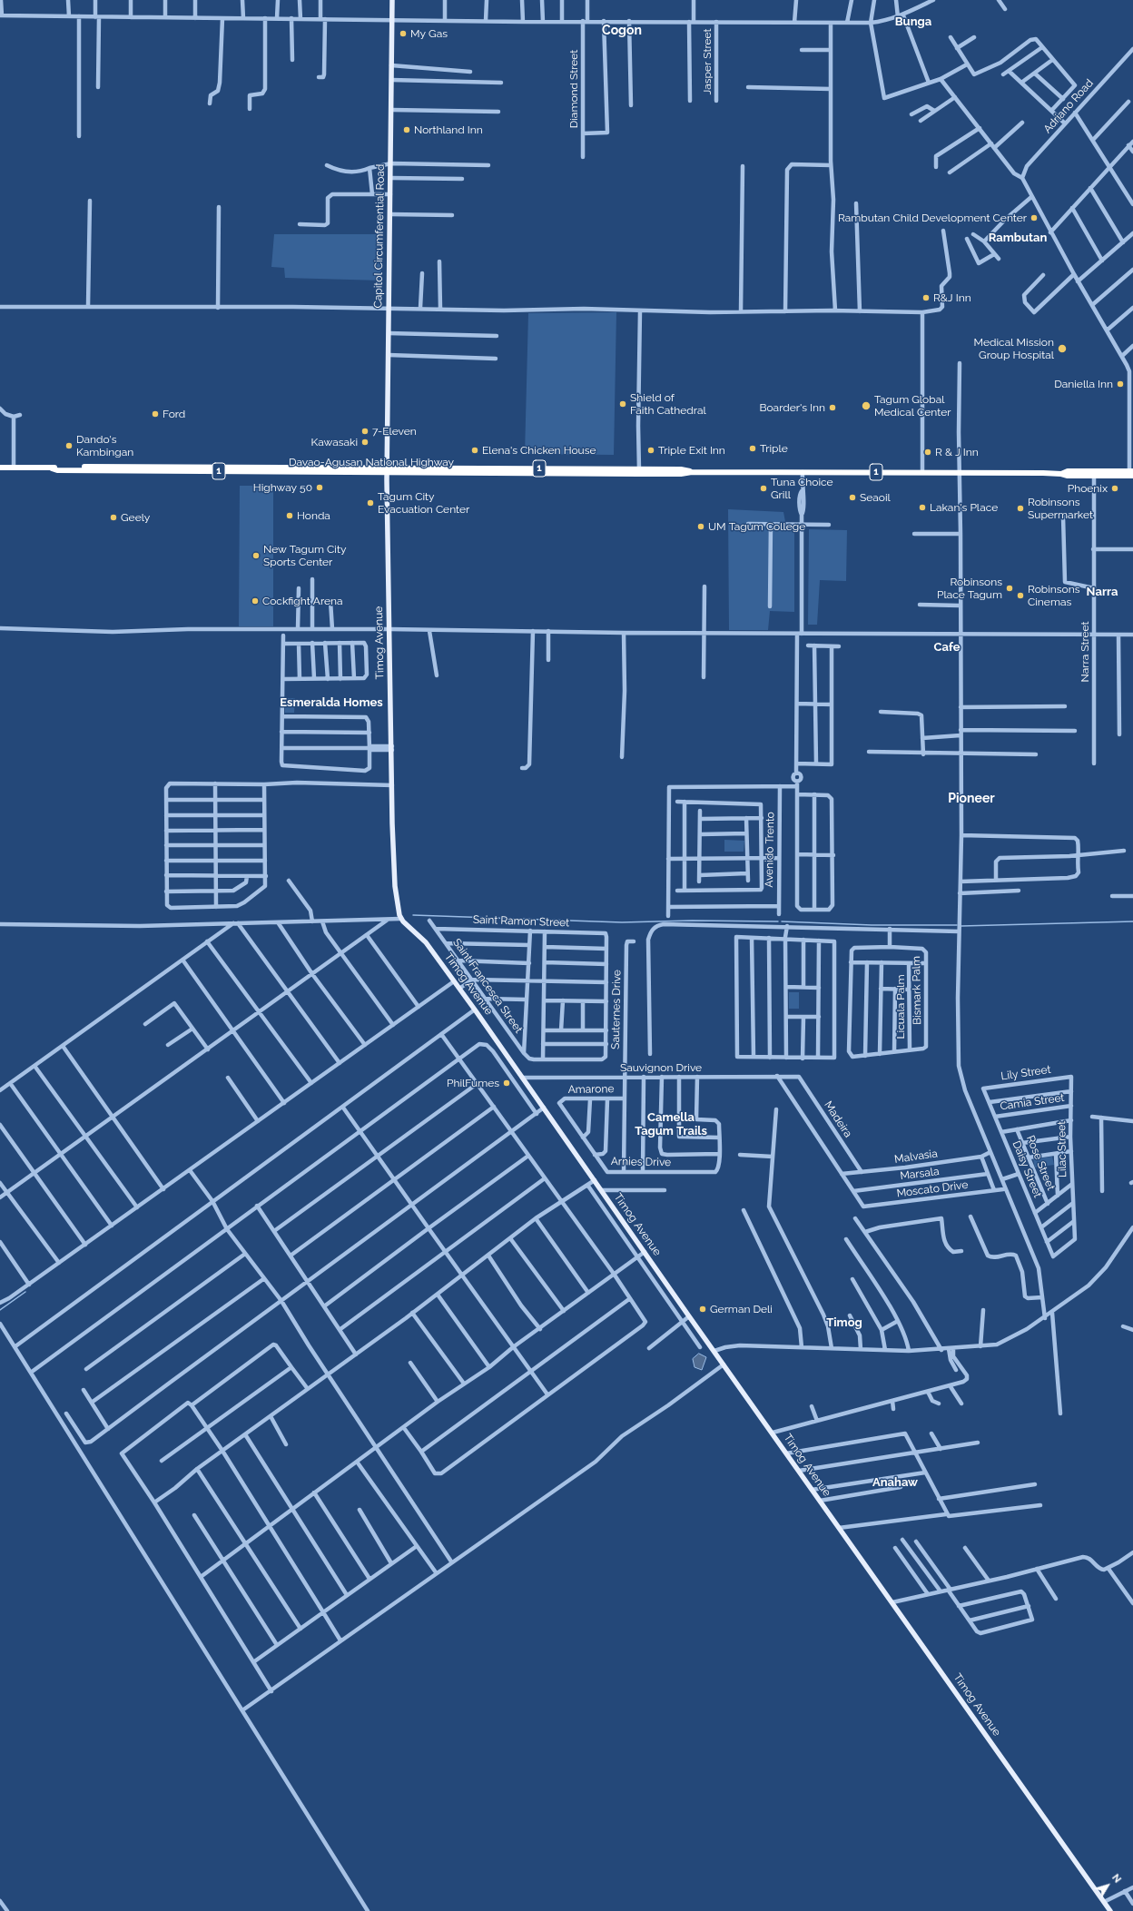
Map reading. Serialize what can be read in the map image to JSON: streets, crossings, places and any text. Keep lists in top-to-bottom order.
{
  "streets": {
    "highway": ["Davao-Agusan National Highway", "1"],
    "main road": ["Capitol Circumferential Road", "Timog Avenue"],
    "street": [
      "Jasper Street",
      "Diamond Street",
      "Adriano Road",
      "Narra Street",
      "Avenido Trento",
      "Saint Ramon Street",
      "Saint Francesca Street",
      "Bismark Palm",
      "Licuala Palm",
      "Sauternes Drive",
      "Sauvignon Drive",
      "Lily Street",
      "Amarone",
      "Camia Street",
      "Madeira",
      "Lilac Street",
      "Malvasia",
      "Arnies Drive",
      "Rose Street",
      "Daisy Street",
      "Marsala",
      "Moscato Drive"
    ]
  },
  "crossings": [
    ["Capitol Circumferential Road", "Davao-Agusan National Highway"],
    ["Capitol Circumferential Road", "Timog Avenue"],
    ["Davao-Agusan National Highway", "Timog Avenue"],
    ["Davao-Agusan National Highway", "Narra Street"],
    ["Timog Avenue", "Sauvignon Drive"],
    ["Saint Ramon Street", "Saint Francesca Street"],
    ["Bismark Palm", "Licuala Palm"],
    ["Sauternes Drive", "Sauvignon Drive"],
    ["Sauternes Drive", "Amarone"],
    ["Sauternes Drive", "Arnies Drive"],
    ["Sauvignon Drive", "Madeira"],
    ["Lily Street", "Lilac Street"],
    ["Lily Street", "Daisy Street"],
    ["Amarone", "Arnies Drive"],
    ["Camia Street", "Lilac Street"],
    ["Camia Street", "Daisy Street"],
    ["Madeira", "Malvasia"],
    ["Lilac Street", "Daisy Street"],
    ["Marsala", "Moscato Drive"]
  ],
  "districts": [
    "Bunga",
    "Cogon",
    "Rambutan",
    "Narra",
    "Cafe",
    "Esmeralda Homes",
    "Pioneer",
    "Camella Tagum Trails",
    "Timog",
    "Anahaw"
  ],
  "places": [
    "My Gas",
    "Northland Inn",
    "Rambutan Child Development Center",
    "R&J Inn",
    "Medical Mission Group Hospital",
    "Daniella Inn",
    "Shield of Faith Cathedral",
    "Tagum Global Medical Center",
    "Boarder's Inn",
    "Ford",
    "7-Eleven",
    "Kawasaki",
    "Dando's Kambingan",
    "Triple",
    "Elena's Chicken House",
    "Triple Exit Inn",
    "R & J Inn",
    "Highway 50",
    "Tuna Choice Grill",
    "Phoenix",
    "Seaoil",
    "Tagum City Evacuation Center",
    "Lakan's Place",
    "Robinsons Supermarket",
    "Honda",
    "Geely",
    "UM Tagum College",
    "New Tagum City Sports Center",
    "Robinsons Place Tagum",
    "Robinsons Cinemas",
    "Cockfight Arena",
    "PhilFumes",
    "German Deli"
  ],
  "north": "top right"
}
